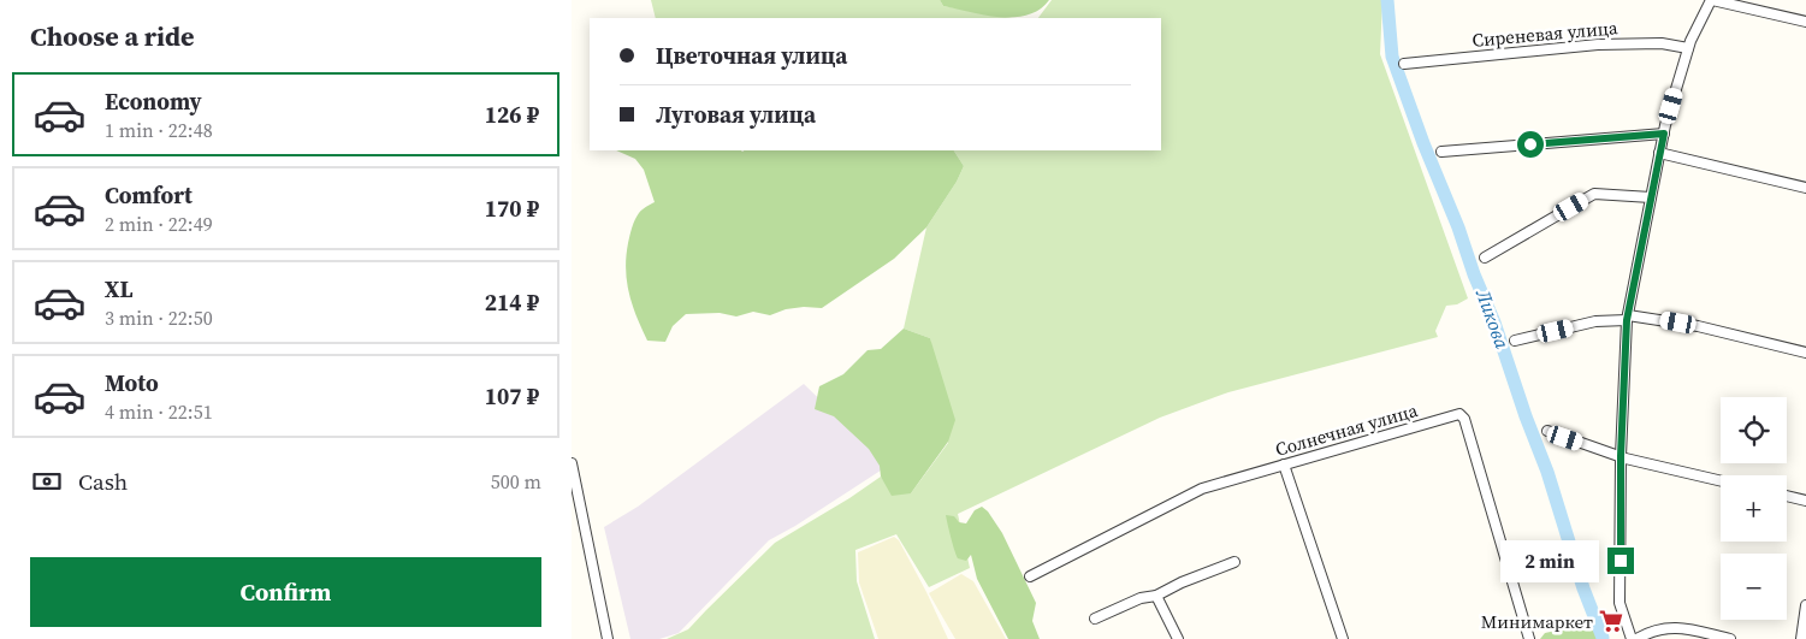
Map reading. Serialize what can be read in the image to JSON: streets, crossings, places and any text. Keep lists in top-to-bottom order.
{
  "streets": {
    "street": ["Сиреневая улица", "Солнечная улица"]
  },
  "water": ["Ликова"],
  "places": {
    "supermarket": ["Минимаркет"]
  },
  "page": {
    "heading": "Choose a ride",
    "banner": ["Цветочная улица", "Луговая улица"],
    "list": [
      {
        "name": "Economy",
        "note": "1 min · 22:48",
        "value": "126 ₽"
      },
      {
        "name": "Comfort",
        "note": "2 min · 22:49",
        "value": "170 ₽"
      },
      {
        "name": "XL",
        "note": "3 min · 22:50",
        "value": "214 ₽"
      },
      {
        "name": "Moto",
        "note": "4 min · 22:51",
        "value": "107 ₽"
      }
    ],
    "map_buttons": ["+", "−"],
    "pay": ["Cash", "500 m"],
    "bubble": "2 min",
    "buttons": "Confirm"
  }
}
